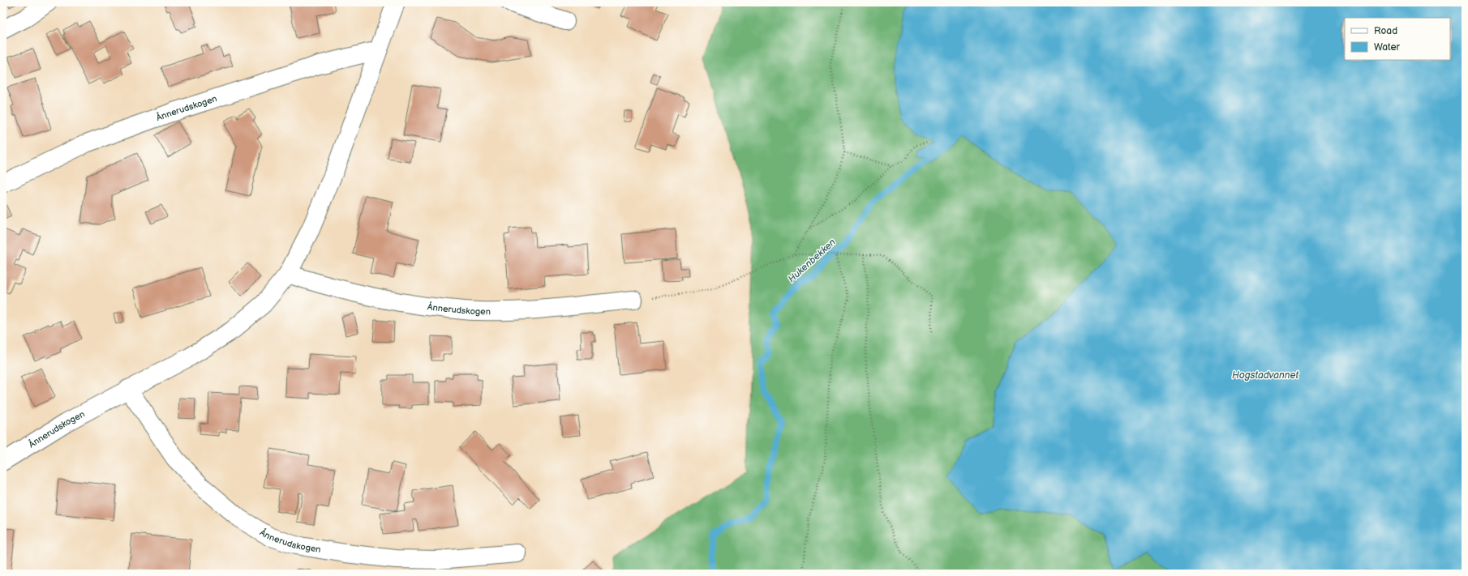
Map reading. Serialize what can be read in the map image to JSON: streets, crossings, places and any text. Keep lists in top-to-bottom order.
{
  "streets": {
    "street": ["Ånnerudskogen"]
  },
  "water": ["Hukenbekken", "Hogstadvannet"],
  "legend": ["Road", "Water"]
}
